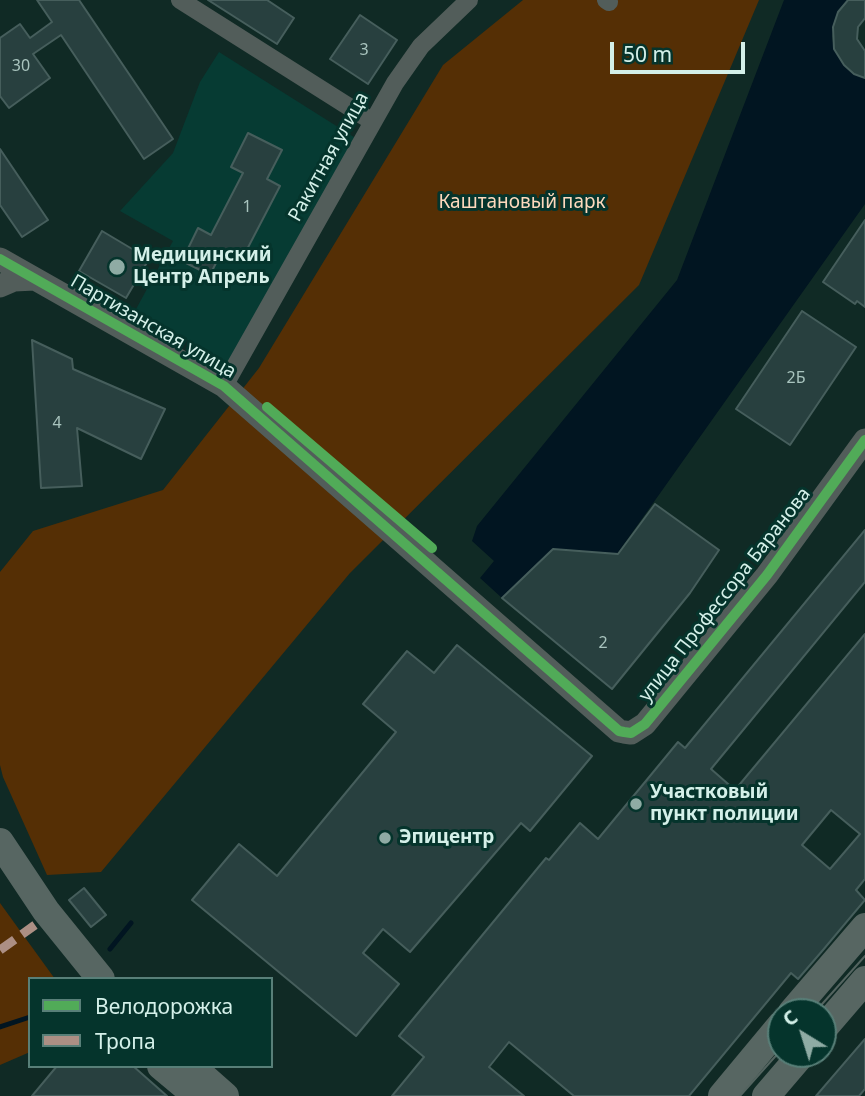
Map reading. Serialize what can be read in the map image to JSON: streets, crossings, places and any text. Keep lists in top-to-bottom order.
{
  "streets": {
    "street": ["Ракитная улица", "Партизанская улица", "улица Профессора Баранова"]
  },
  "crossings": [
    ["Ракитная улица", "Партизанская улица"],
    ["Партизанская улица", "улица Профессора Баранова"]
  ],
  "parks": ["Каштановый парк"],
  "places": ["Медицинский Центр Апрель", "Участковый пункт полиции", "Эпицентр"],
  "house_numbers": [
    "3",
    "30",
    "1",
    "2Б",
    "4",
    "2"
  ],
  "legend": ["Велодорожка", "Тропа"],
  "scale_bar": "50 m",
  "north": "top left"
}
